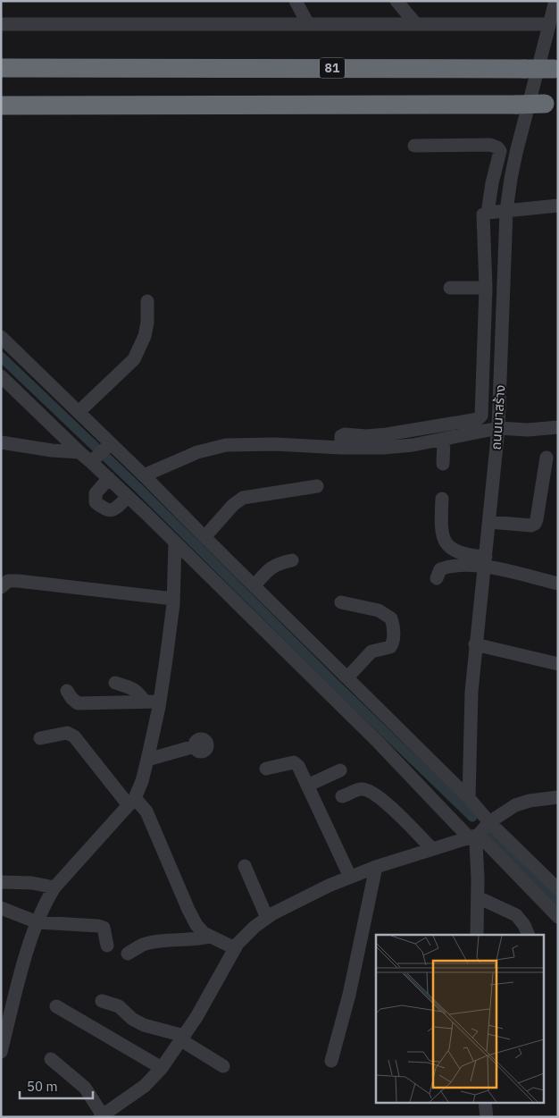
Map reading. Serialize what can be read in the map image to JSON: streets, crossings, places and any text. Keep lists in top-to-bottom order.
{
  "streets": {
    "highway": ["81"],
    "street": ["ถนนนาสร้าง"]
  },
  "scale_bar": "50 m"
}
